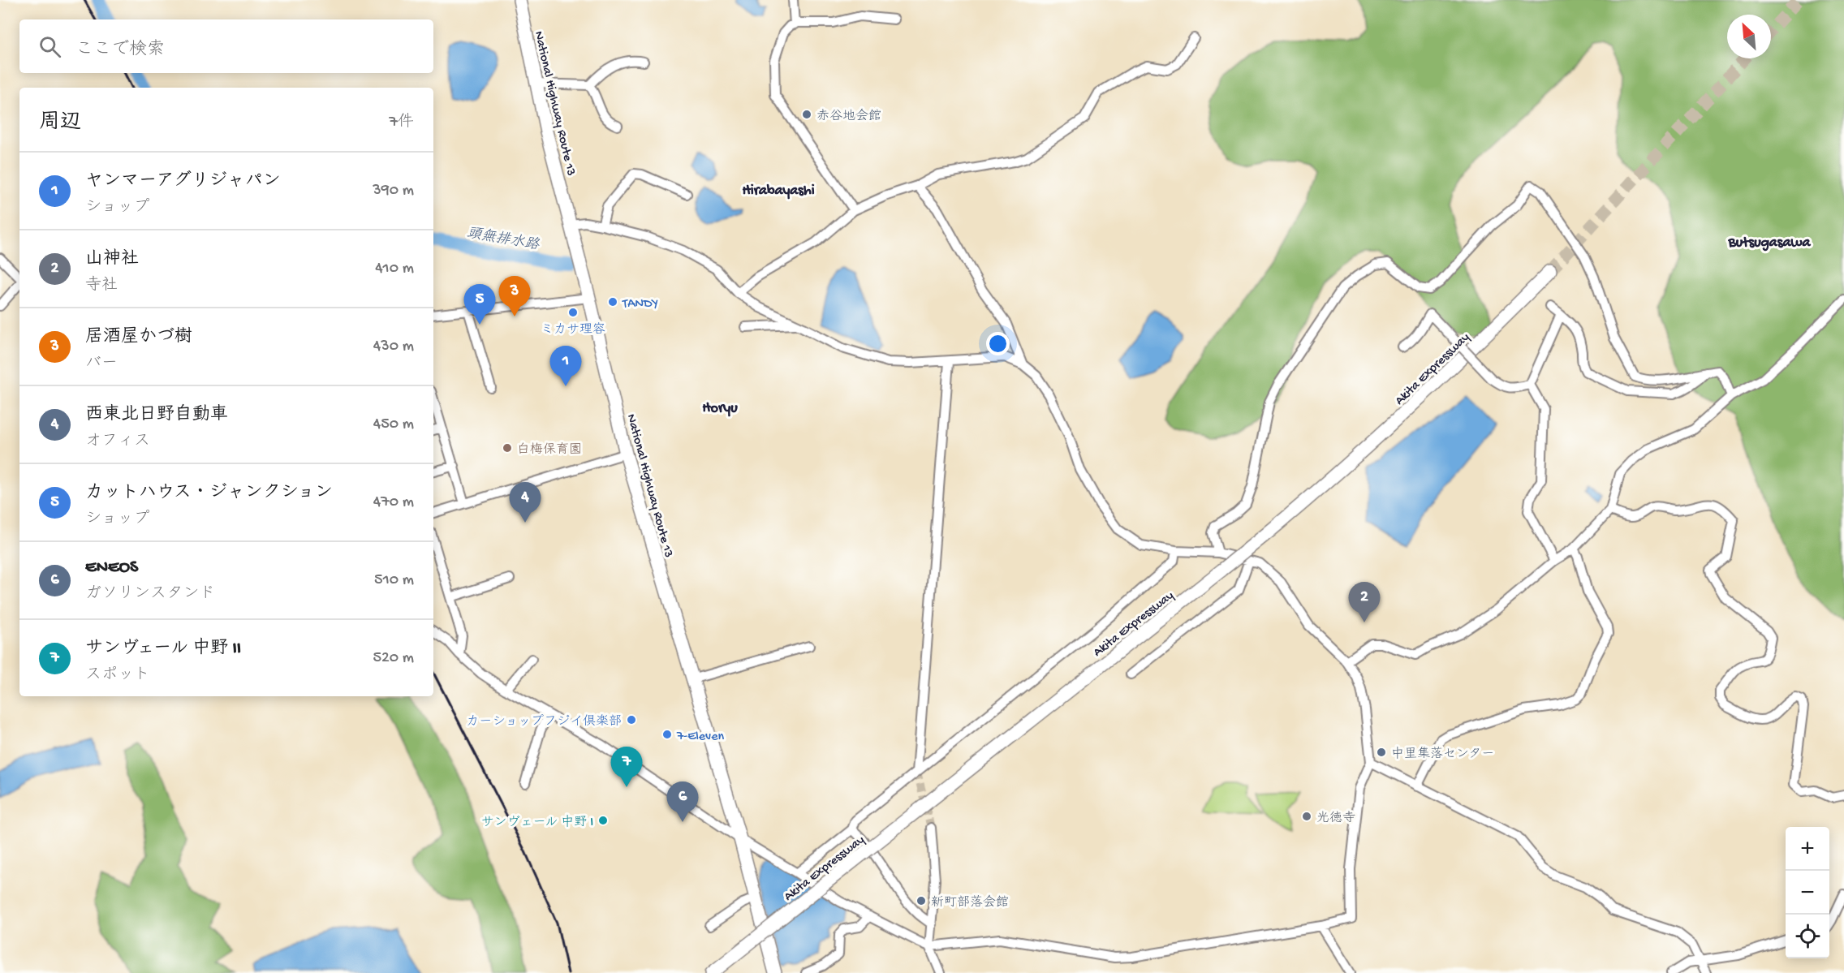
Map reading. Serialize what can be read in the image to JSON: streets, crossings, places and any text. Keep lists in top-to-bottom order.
{
  "streets": {
    "highway": ["National Highway Route 13", "Akita Expressway"]
  },
  "districts": ["Hirabayashi", "Butsugasawa", "Horyu"],
  "water": ["頭無排水路"],
  "places": [
    "赤谷地会館",
    "TANDY",
    "ミカサ理容",
    "白梅保育園",
    "カーショップフジイ倶楽部",
    "7-Eleven",
    "中里集落センター",
    "光徳寺",
    "サンヴェール 中野 I",
    "新町部落会館"
  ],
  "north": "top left",
  "page": {
    "search": "ここで検索",
    "heading": ["周辺", "7件"],
    "list": [
      {
        "mark": "1",
        "name": "ヤンマーアグリジャパン",
        "note": "ショップ",
        "value": "390 m"
      },
      {
        "mark": "2",
        "name": "山神社",
        "note": "寺社",
        "value": "410 m"
      },
      {
        "mark": "3",
        "name": "居酒屋かづ樹",
        "note": "バー",
        "value": "430 m"
      },
      {
        "mark": "4",
        "name": "西東北日野自動車",
        "note": "オフィス",
        "value": "450 m"
      },
      {
        "mark": "5",
        "name": "カットハウス・ジャンクション",
        "note": "ショップ",
        "value": "470 m"
      },
      {
        "mark": "6",
        "name": "ENEOS",
        "note": "ガソリンスタンド",
        "value": "510 m"
      },
      {
        "mark": "7",
        "name": "サンヴェール 中野 II",
        "note": "スポット",
        "value": "520 m"
      }
    ],
    "pins": [
      "3",
      "5",
      "1",
      "4",
      "2",
      "7",
      "6"
    ],
    "map_buttons": ["+", "−"]
  }
}
